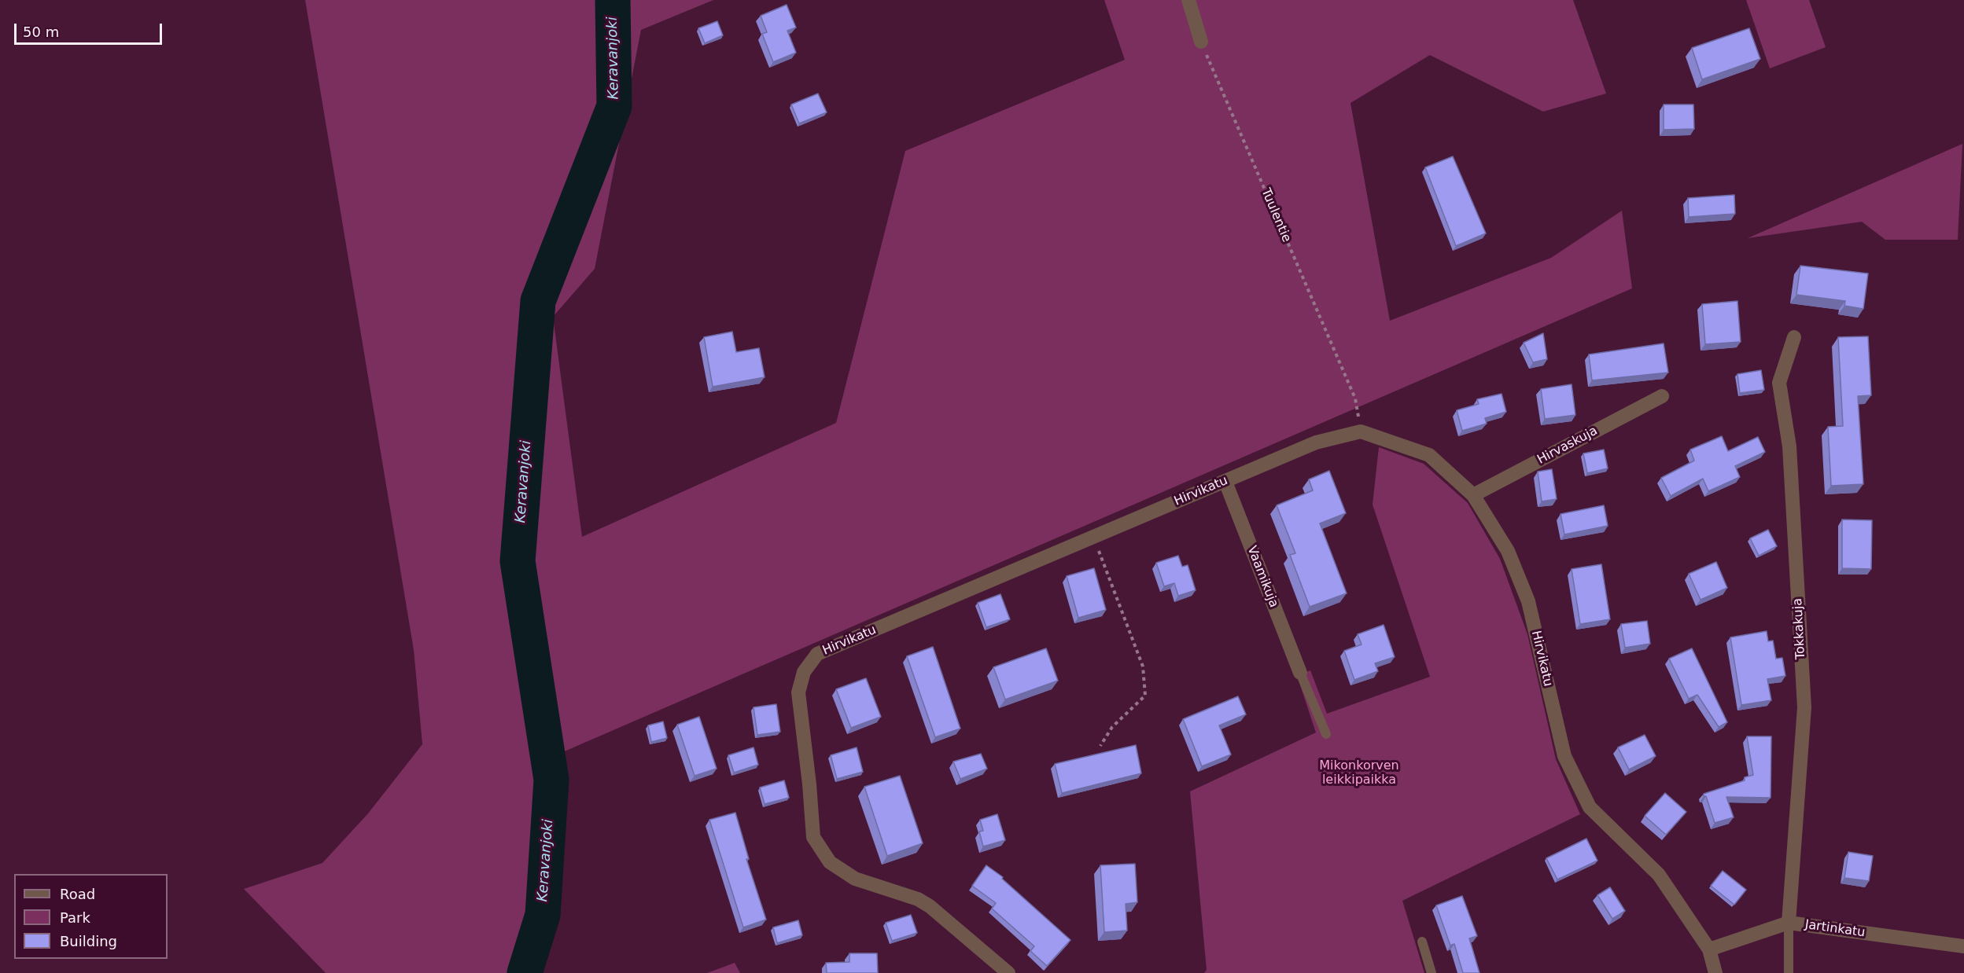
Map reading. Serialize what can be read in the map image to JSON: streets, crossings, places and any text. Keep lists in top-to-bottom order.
{
  "streets": {
    "street": [
      "Hirvaskuja",
      "Hirvikatu",
      "Vaamikuja",
      "Tokkakuja",
      "Jartinkatu"
    ],
    "path": ["Tuulentie"]
  },
  "crossings": [
    ["Tuulentie", "Hirvikatu"],
    ["Hirvaskuja", "Hirvikatu"],
    ["Hirvikatu", "Vaamikuja"],
    ["Hirvikatu", "Jartinkatu"],
    ["Tokkakuja", "Jartinkatu"]
  ],
  "water": ["Keravanjoki"],
  "parks": ["Mikonkorven leikkipaikka"],
  "legend": ["Road", "Park", "Building"],
  "scale_bar": "50 m"
}
